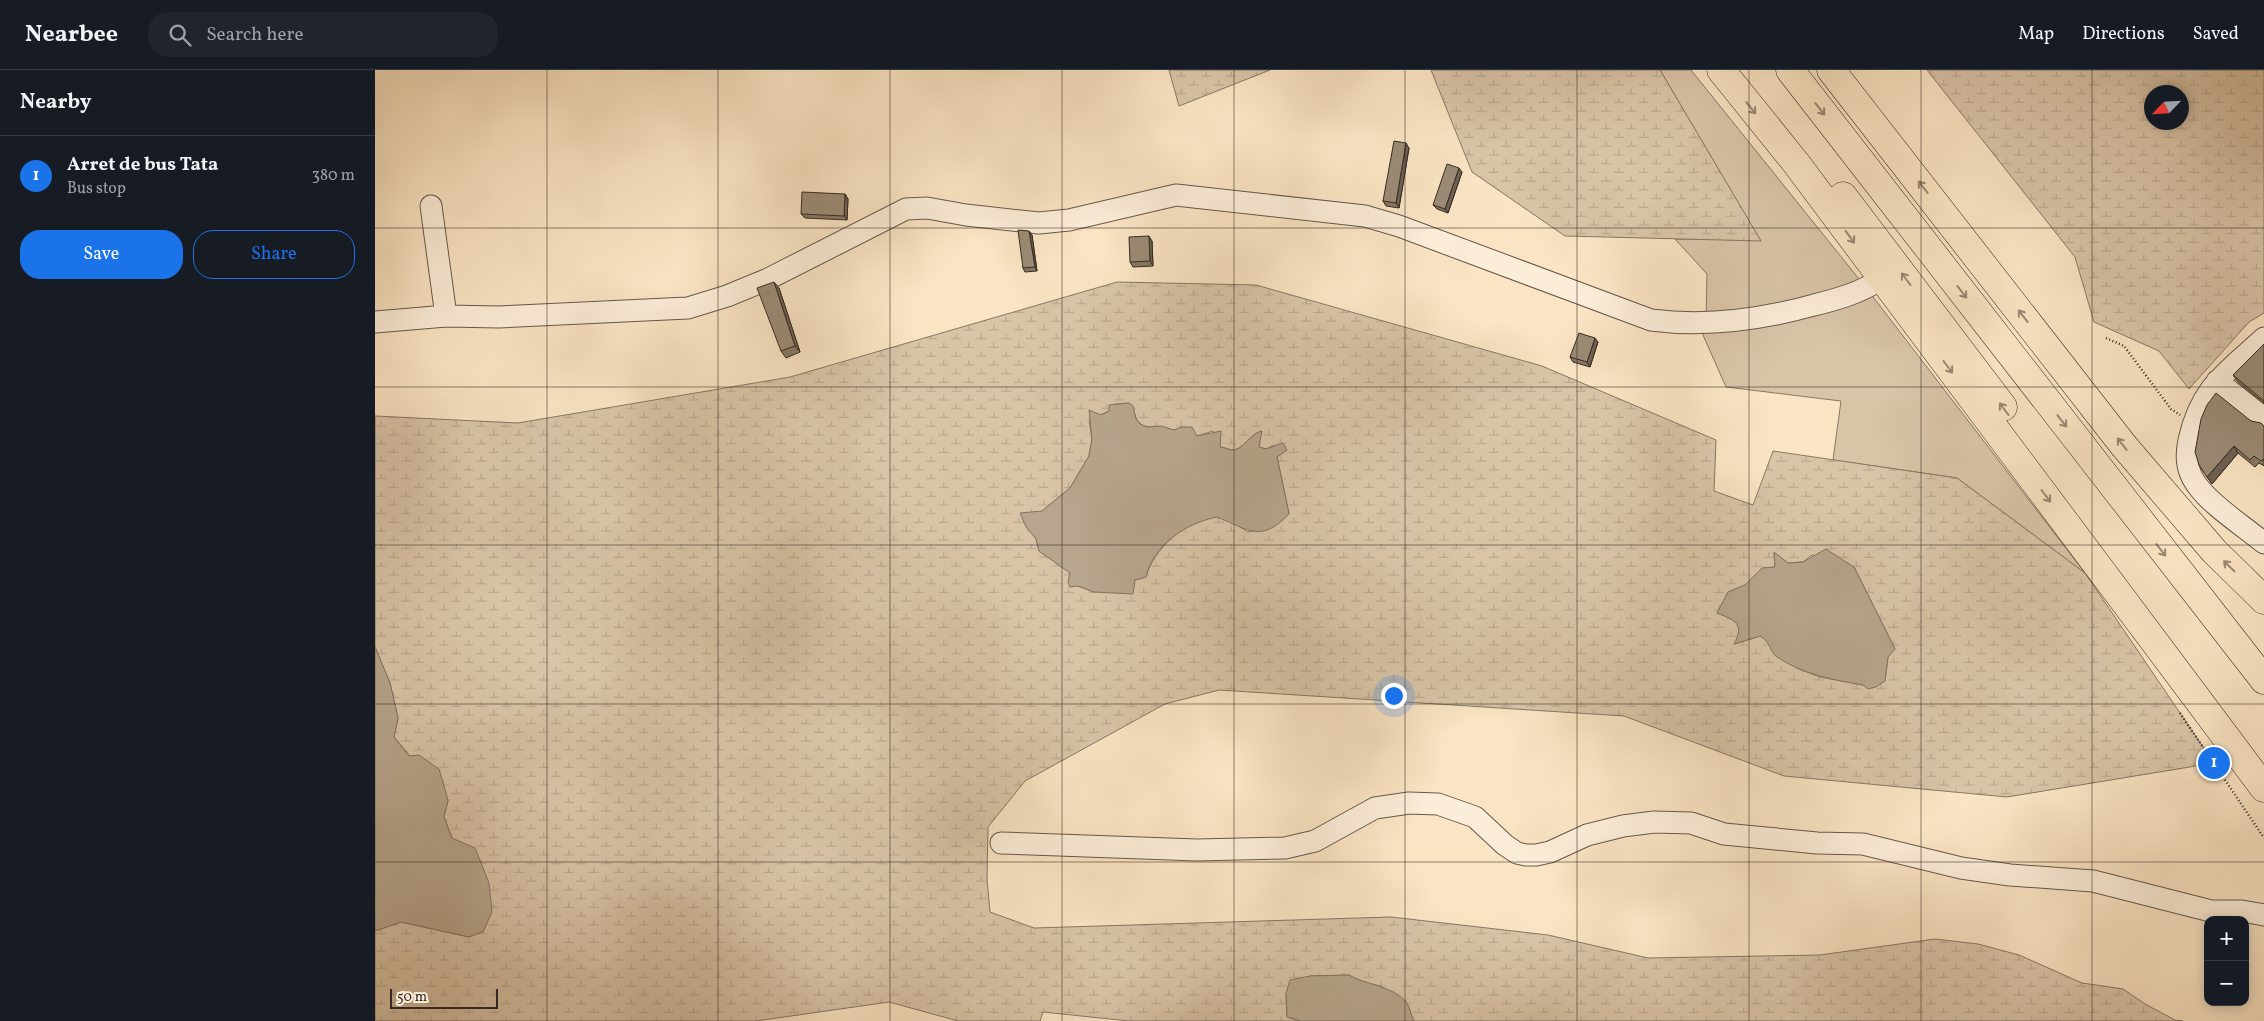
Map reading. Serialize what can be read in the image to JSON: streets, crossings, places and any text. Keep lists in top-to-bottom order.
{
  "scale_bar": "50 m",
  "north": "bottom left",
  "page": {
    "header": "Nearbee",
    "search": "Search here",
    "nav": ["Map", "Directions", "Saved"],
    "heading": "Nearby",
    "list": [
      {
        "mark": "1",
        "name": "Arret de bus Tata",
        "note": "Bus stop",
        "value": "380 m"
      }
    ],
    "buttons": ["Save", "Share"],
    "pins": "1",
    "map_buttons": ["+", "−"],
    "scale": "50 m"
  }
}
